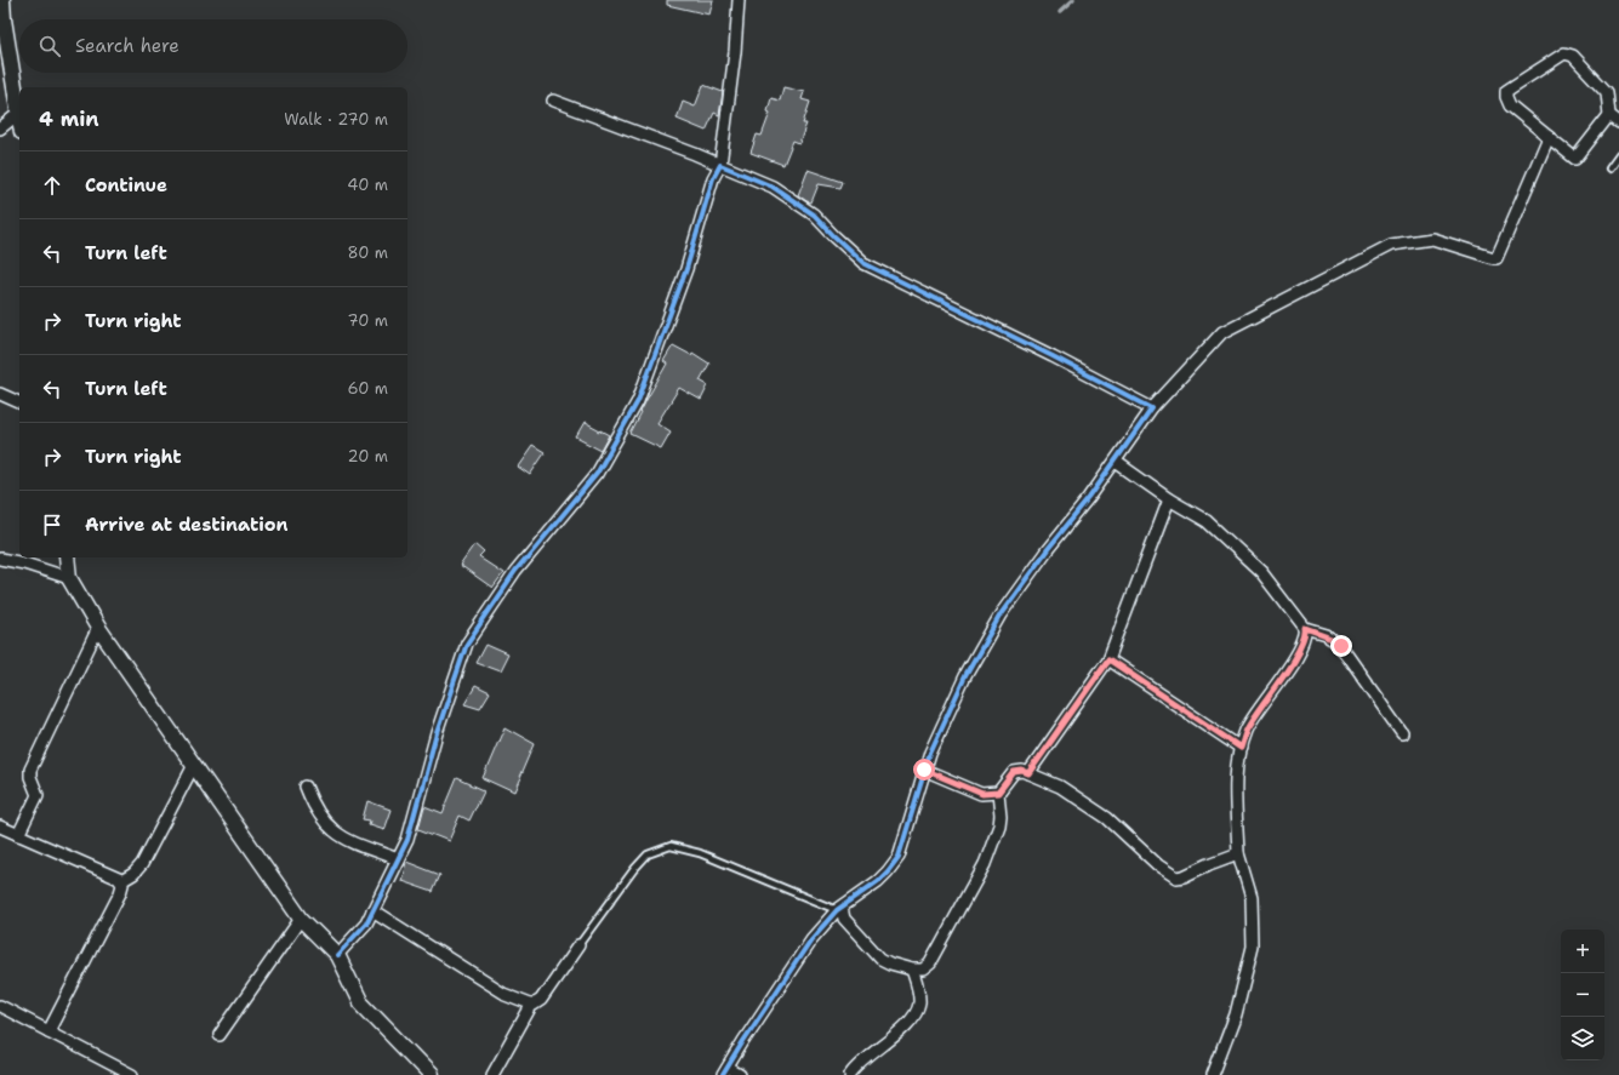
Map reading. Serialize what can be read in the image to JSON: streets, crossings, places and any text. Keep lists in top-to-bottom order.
{
  "page": {
    "search": "Search here",
    "heading": ["4 min", "Walk · 270 m"],
    "list": [
      ["Continue", "40 m"],
      ["Turn left", "80 m"],
      ["Turn right", "70 m"],
      ["Turn left", "60 m"],
      ["Turn right", "20 m"],
      "Arrive at destination"
    ],
    "map_buttons": ["+", "−"]
  }
}
